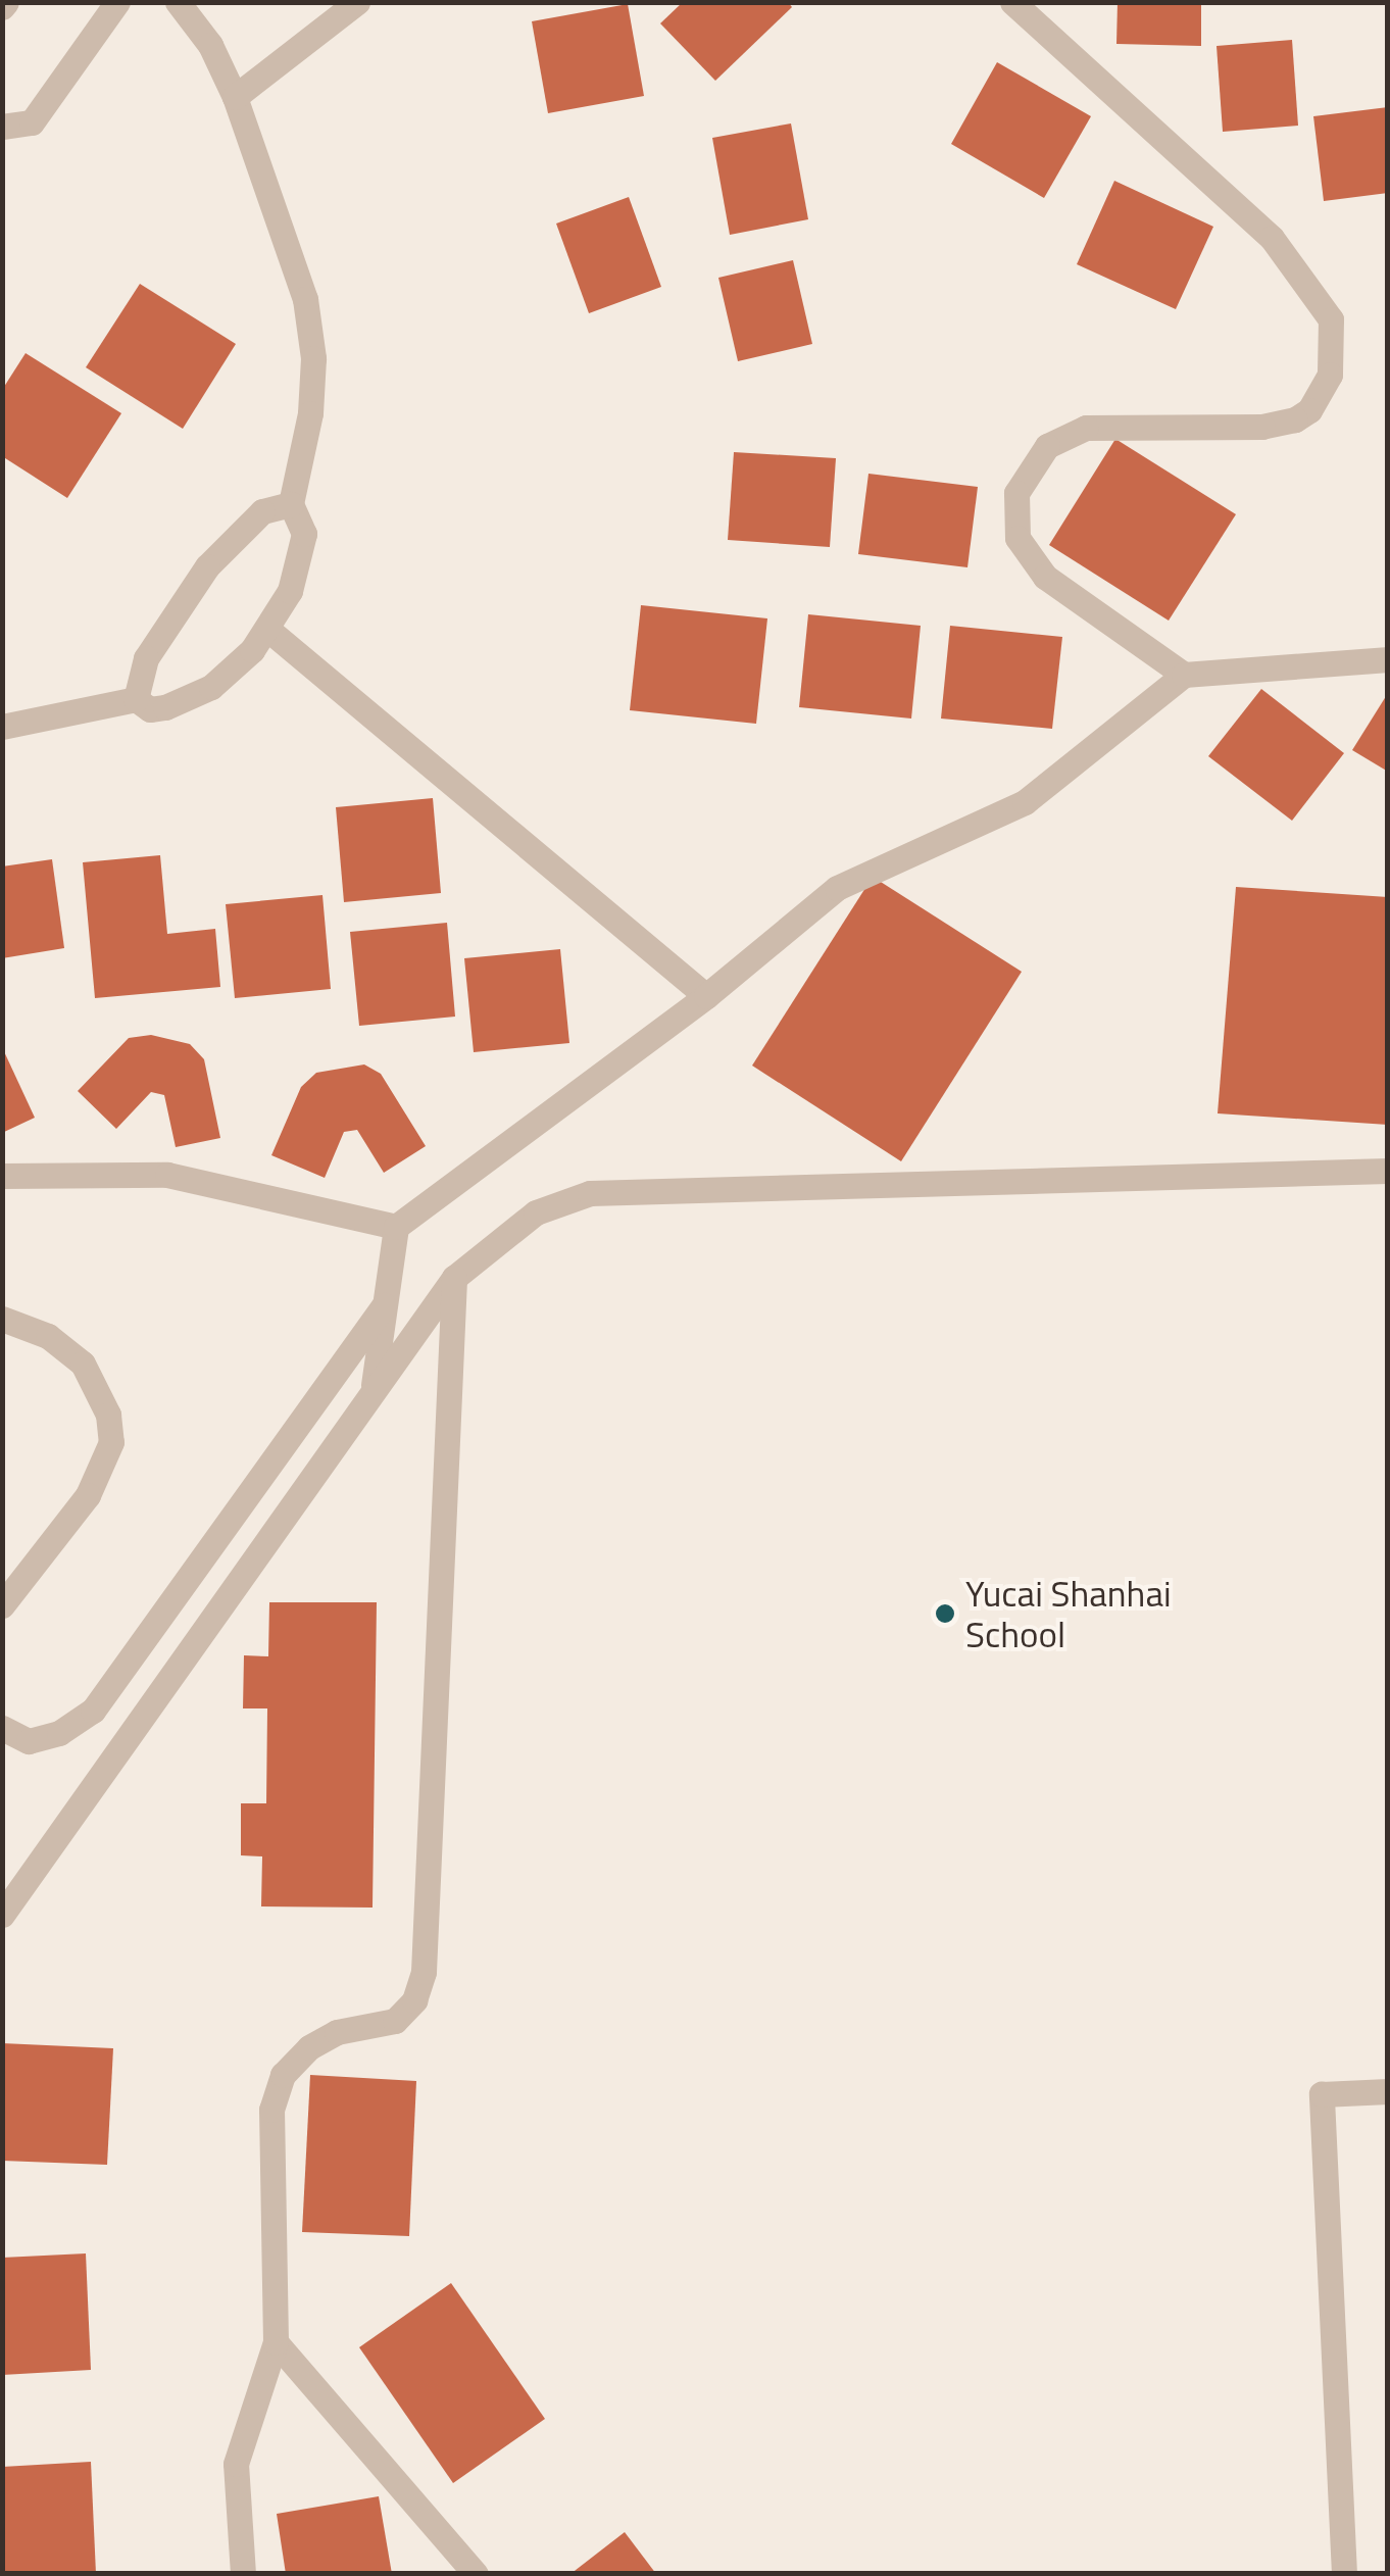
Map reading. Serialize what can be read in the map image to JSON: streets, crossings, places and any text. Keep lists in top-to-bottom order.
{
  "places": ["Yucai Shanhai School"]
}
